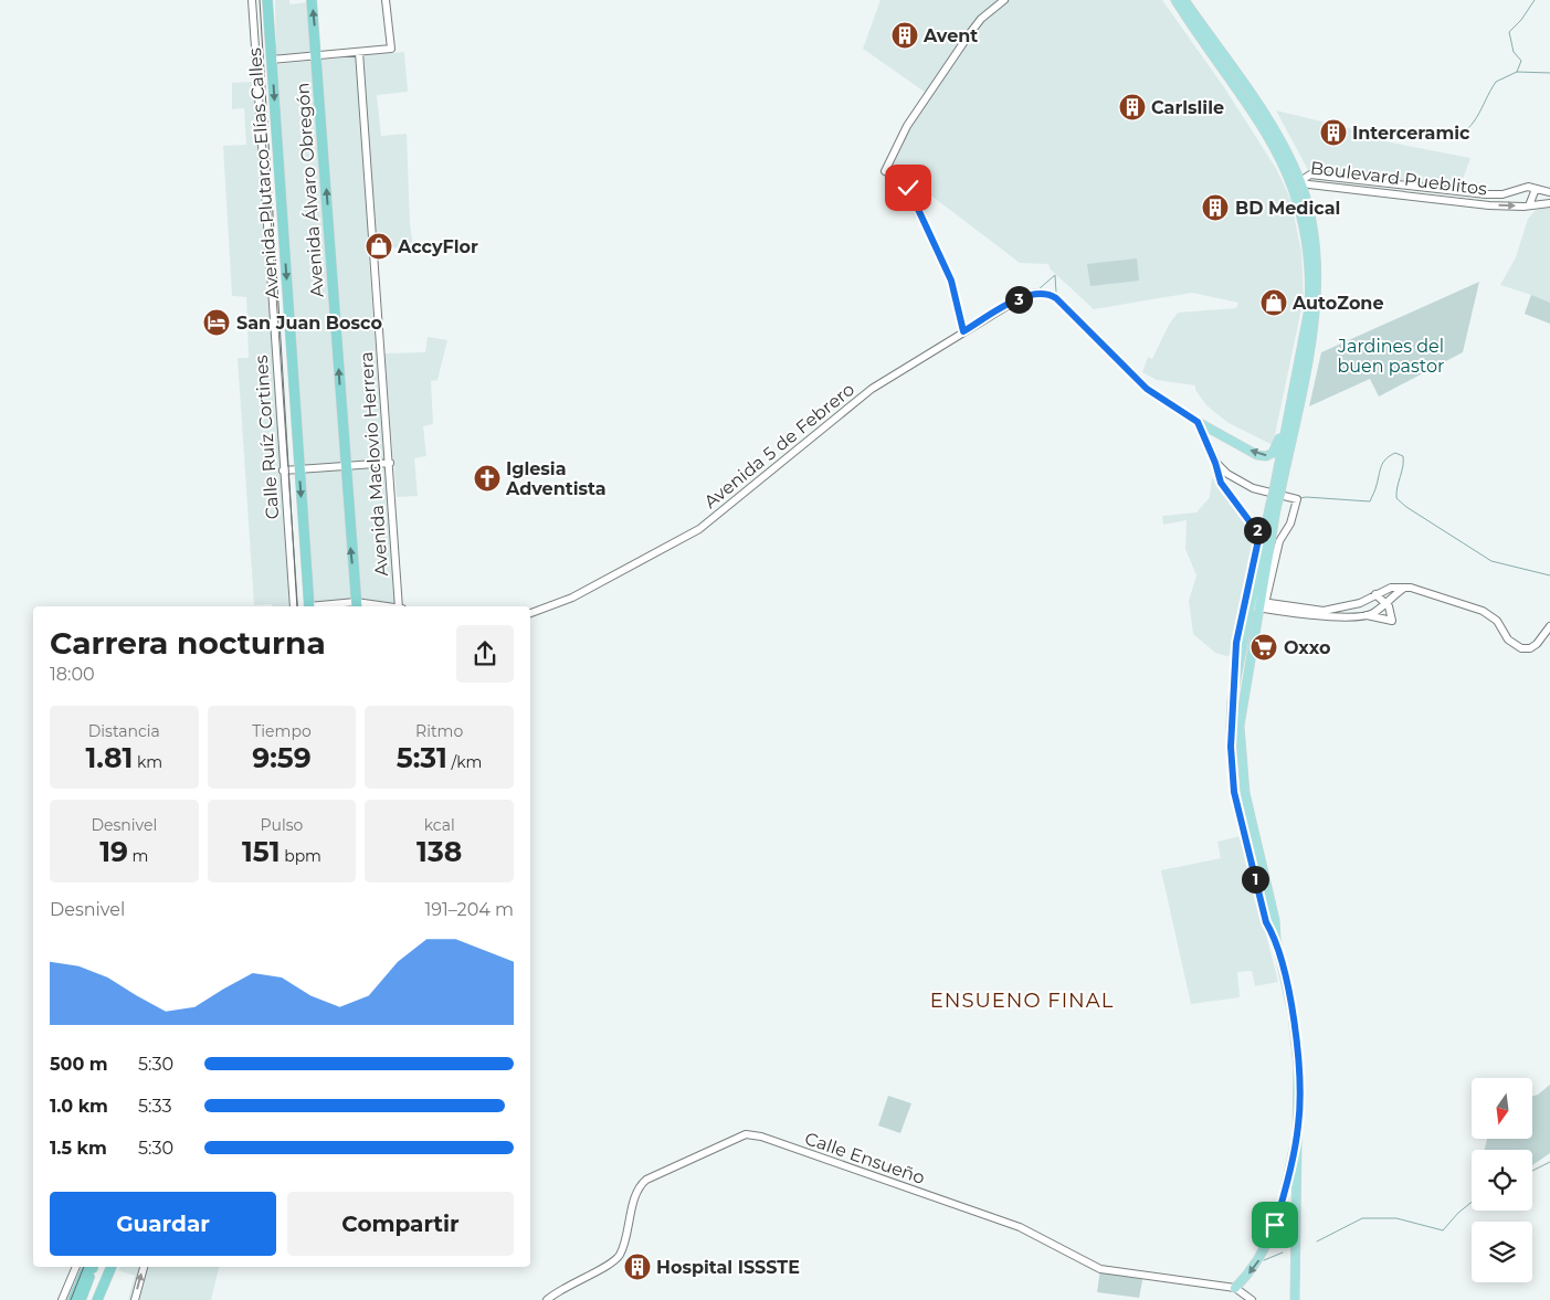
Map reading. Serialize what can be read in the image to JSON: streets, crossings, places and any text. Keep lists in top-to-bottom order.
{
  "streets": {
    "highway": ["Avenida Plutarco Elías Calles", "Avenida Álvaro Obregón"],
    "street": [
      "Boulevard Pueblitos",
      "Calle Ruíz Cortines",
      "Avenida 5 de Febrero",
      "Avenida Maclovio Herrera",
      "Calle Ensueño"
    ]
  },
  "one_way": ["Avenida Plutarco Elías Calles", "Avenida Álvaro Obregón"],
  "districts": ["ENSUENO FINAL"],
  "parks": ["Jardines del buen pastor"],
  "places": {
    "building": [
      "Avent",
      "Carlslile",
      "Interceramic",
      "BD Medical",
      "Hospital ISSSTE"
    ],
    "shop": ["AccyFlor", "AutoZone"],
    "hotel": ["San Juan Bosco"],
    "church": ["Iglesia Adventista"],
    "supermarket": ["Oxxo"]
  },
  "north": "bottom",
  "page": {
    "pins": ["3", "2", "1"],
    "heading": ["Carrera nocturna", "18:00"],
    "stats": [
      ["Distancia", "1.81 km"],
      ["Tiempo", "9:59"],
      ["Ritmo", "5:31 /km"],
      ["Desnivel", "19 m"],
      ["Pulso", "151 bpm"],
      ["kcal", "138"]
    ],
    "chart": ["Desnivel", "191–204 m"],
    "list": [
      {
        "name": "500 m",
        "note": "5:30"
      },
      {
        "name": "1.0 km",
        "note": "5:33"
      },
      {
        "name": "1.5 km",
        "note": "5:30"
      }
    ],
    "buttons": ["Guardar", "Compartir"]
  }
}
